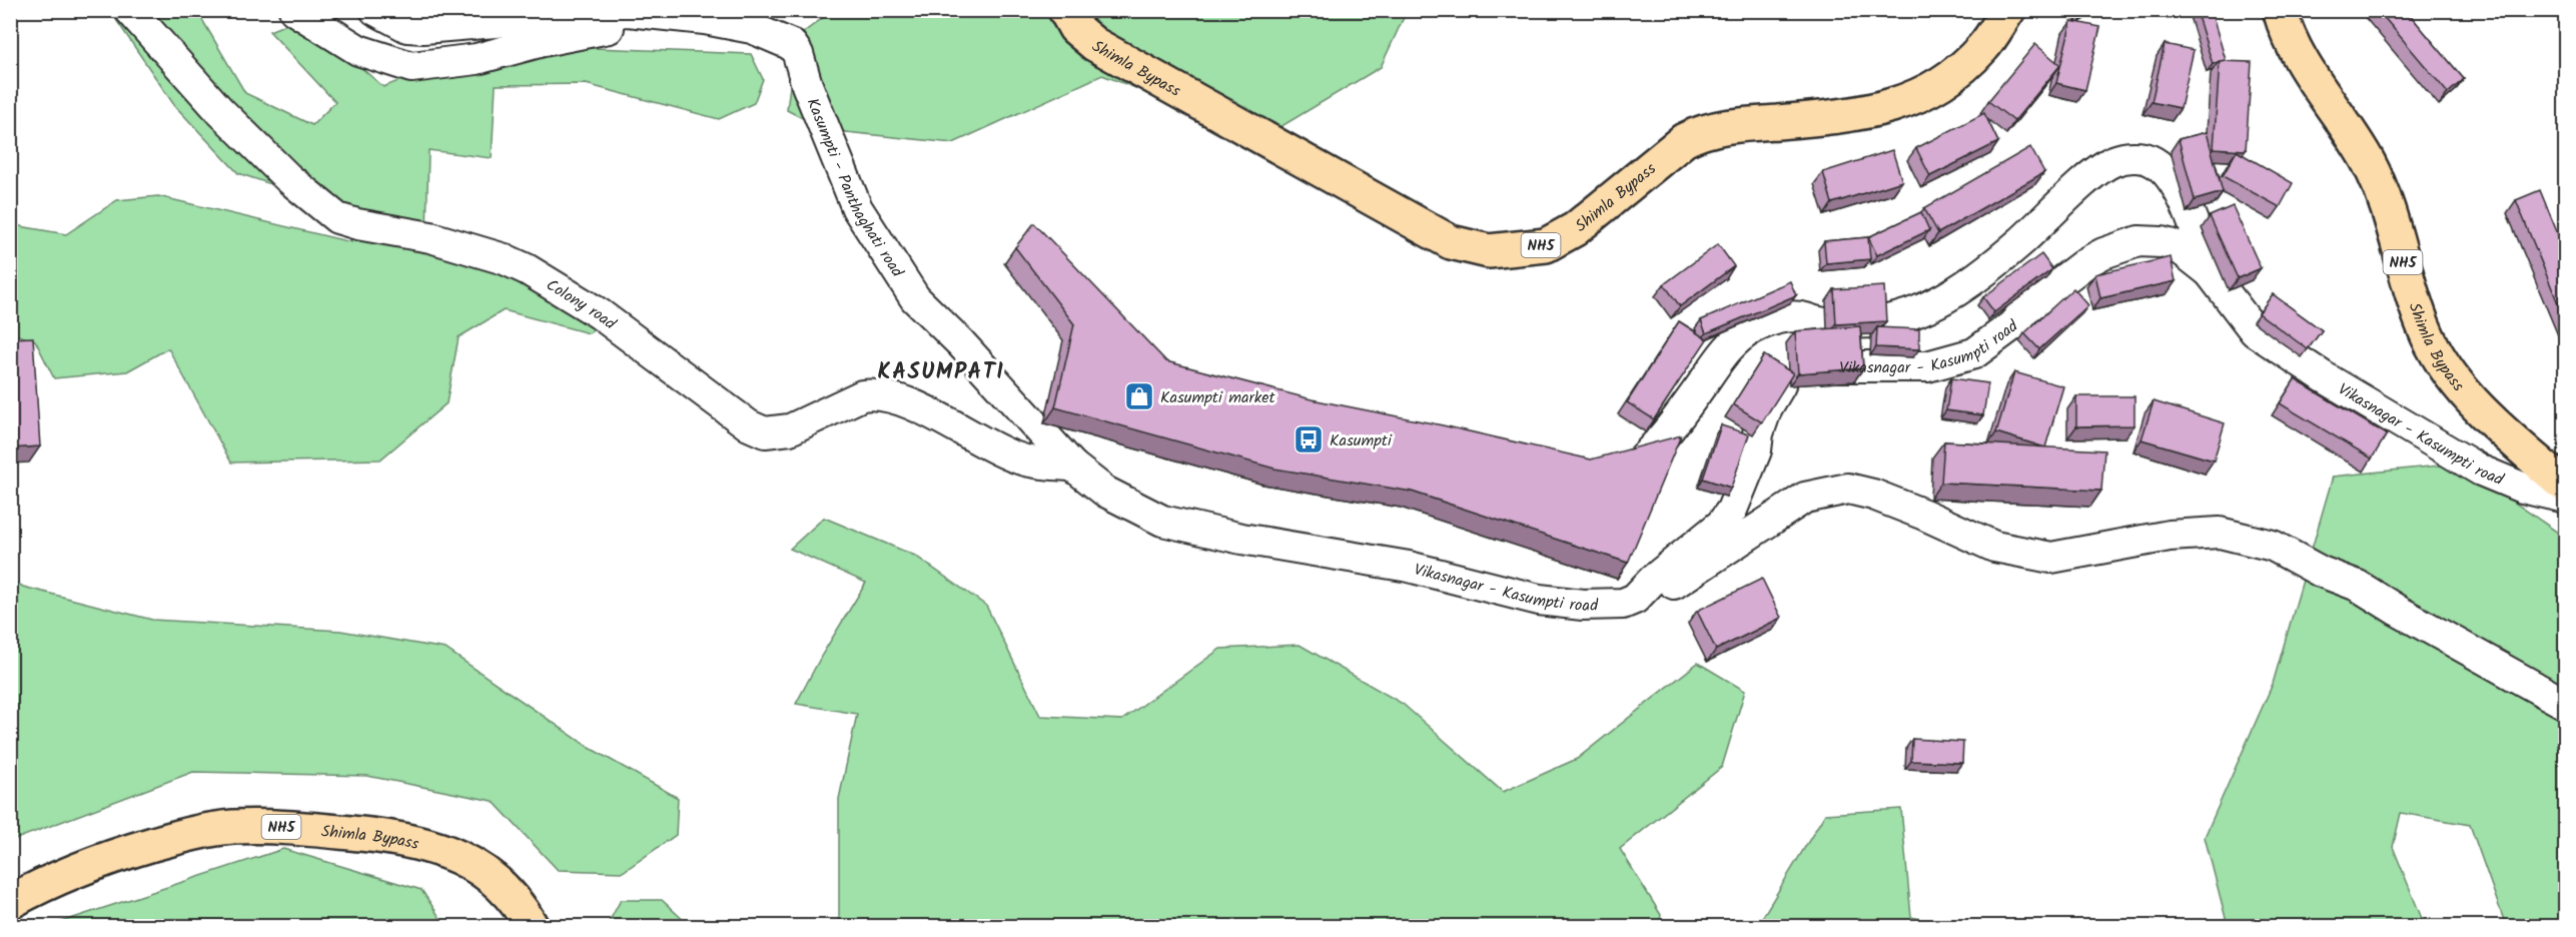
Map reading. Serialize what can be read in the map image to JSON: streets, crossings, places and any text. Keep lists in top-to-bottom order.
{
  "streets": {
    "highway": ["Shimla Bypass", "NH5"],
    "street": ["Kasumpti - Panthaghati road", "Colony road", "Vikasnagar - Kasumpti road"]
  },
  "crossings": [
    ["Kasumpti - Panthaghati road", "Colony road"],
    ["Kasumpti - Panthaghati road", "Vikasnagar - Kasumpti road"]
  ],
  "districts": ["KASUMPATI"],
  "places": {
    "shop": ["Kasumpti market"],
    "bus stop": ["Kasumpti"]
  }
}
